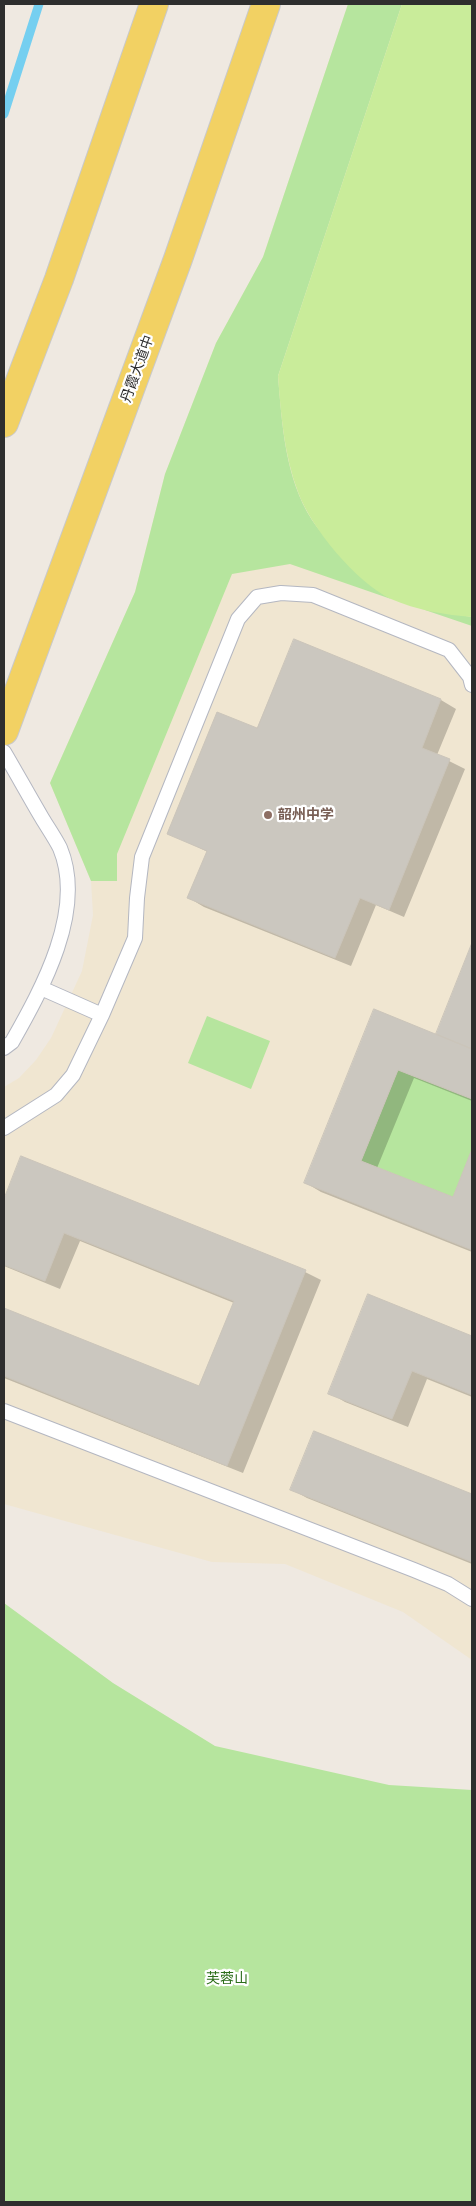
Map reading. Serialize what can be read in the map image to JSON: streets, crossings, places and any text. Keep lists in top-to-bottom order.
{
  "streets": {
    "main road": ["丹霞大道中"]
  },
  "parks": ["芙蓉山"],
  "places": ["韶州中学"]
}
